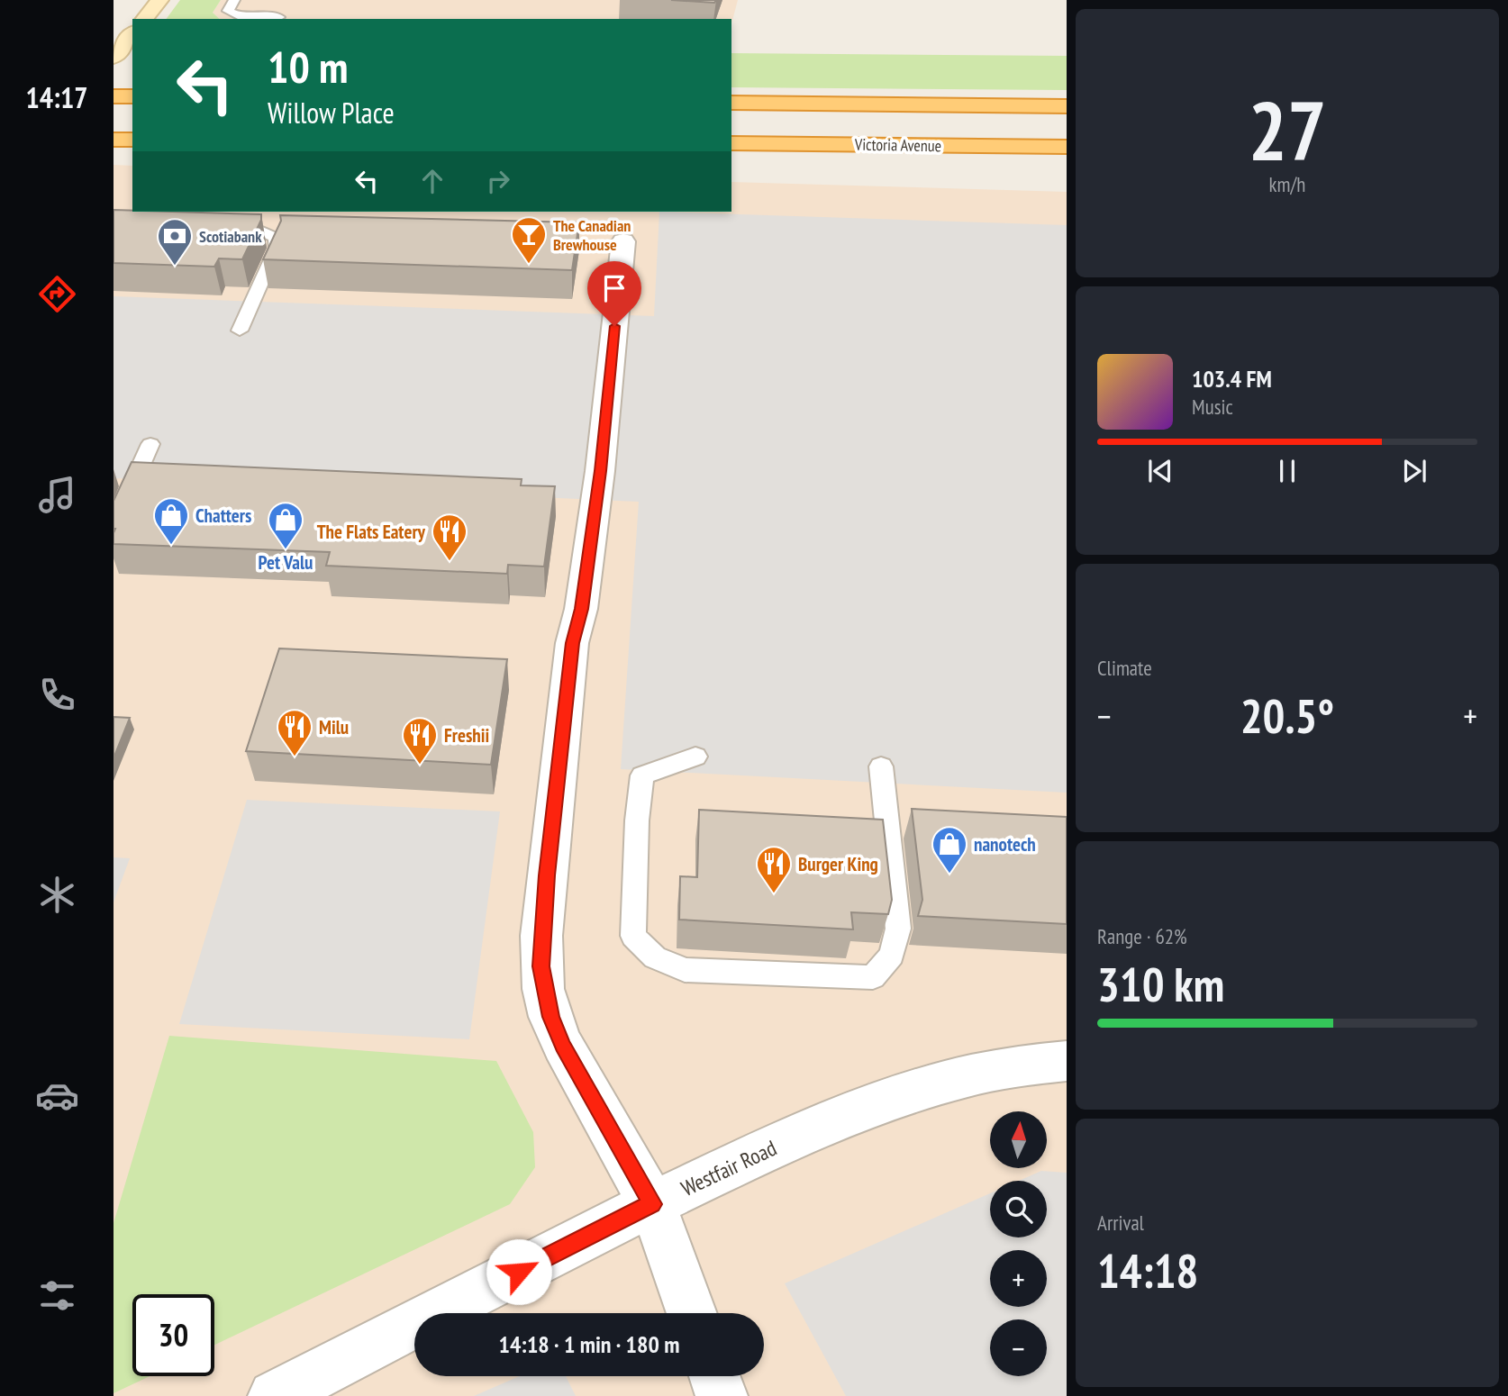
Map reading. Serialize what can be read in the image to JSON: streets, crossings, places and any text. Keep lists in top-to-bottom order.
{
  "streets": {
    "highway": ["Victoria Avenue"],
    "street": ["Westfair Road"]
  },
  "places": {
    "bar": ["The Canadian Brewhouse"],
    "bank": ["Scotiabank"],
    "shop": ["Chatters", "Pet Valu", "nanotech"],
    "restaurant": [
      "The Flats Eatery",
      "Milu",
      "Freshii",
      "Burger King"
    ]
  },
  "north": "top",
  "page": {
    "tabs": "14:17",
    "tile": [
      ["27", "km/h"],
      "Climate",
      ["Range · 62%", "310 km"],
      ["Arrival", "14:18"]
    ],
    "turn": ["10 m", "Willow Place"],
    "song": ["103.4 FM", "Music"],
    "heat": ["−", "20.5°", "+"],
    "map_buttons": ["+", "−"],
    "limit": "30",
    "trip": "14:18 · 1 min · 180 m"
  }
}
